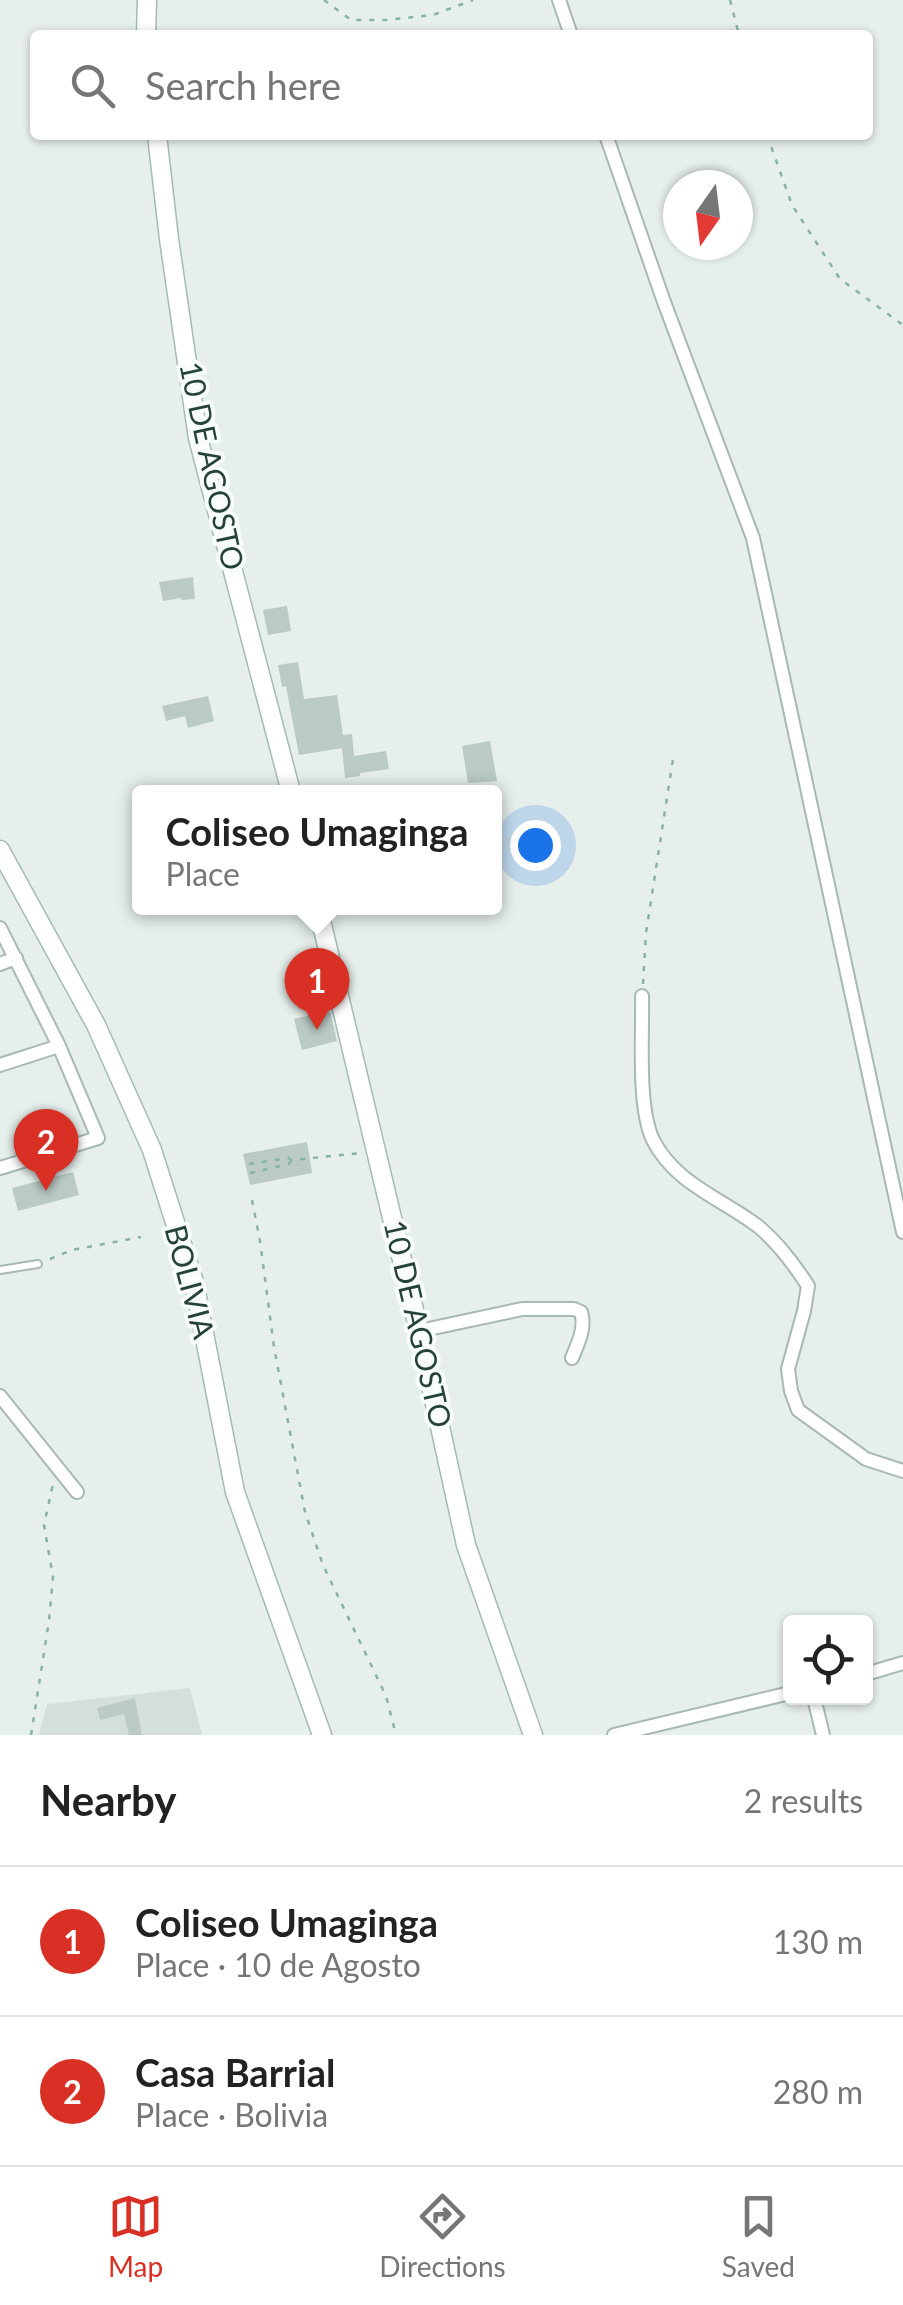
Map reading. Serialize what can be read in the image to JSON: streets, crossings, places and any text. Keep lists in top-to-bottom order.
{
  "streets": {
    "street": ["10 DE AGOSTO", "BOLIVIA"]
  },
  "north": "bottom",
  "page": {
    "search": "Search here",
    "popup": ["Coliseo Umaginga", "Place"],
    "pins": ["1", "2"],
    "heading": ["Nearby", "2 results"],
    "list": [
      {
        "mark": "1",
        "name": "Coliseo Umaginga",
        "note": "Place · 10 de Agosto",
        "value": "130 m"
      },
      {
        "mark": "2",
        "name": "Casa Barrial",
        "note": "Place · Bolivia",
        "value": "280 m"
      }
    ],
    "nav": ["Map", "Directions", "Saved"]
  }
}
